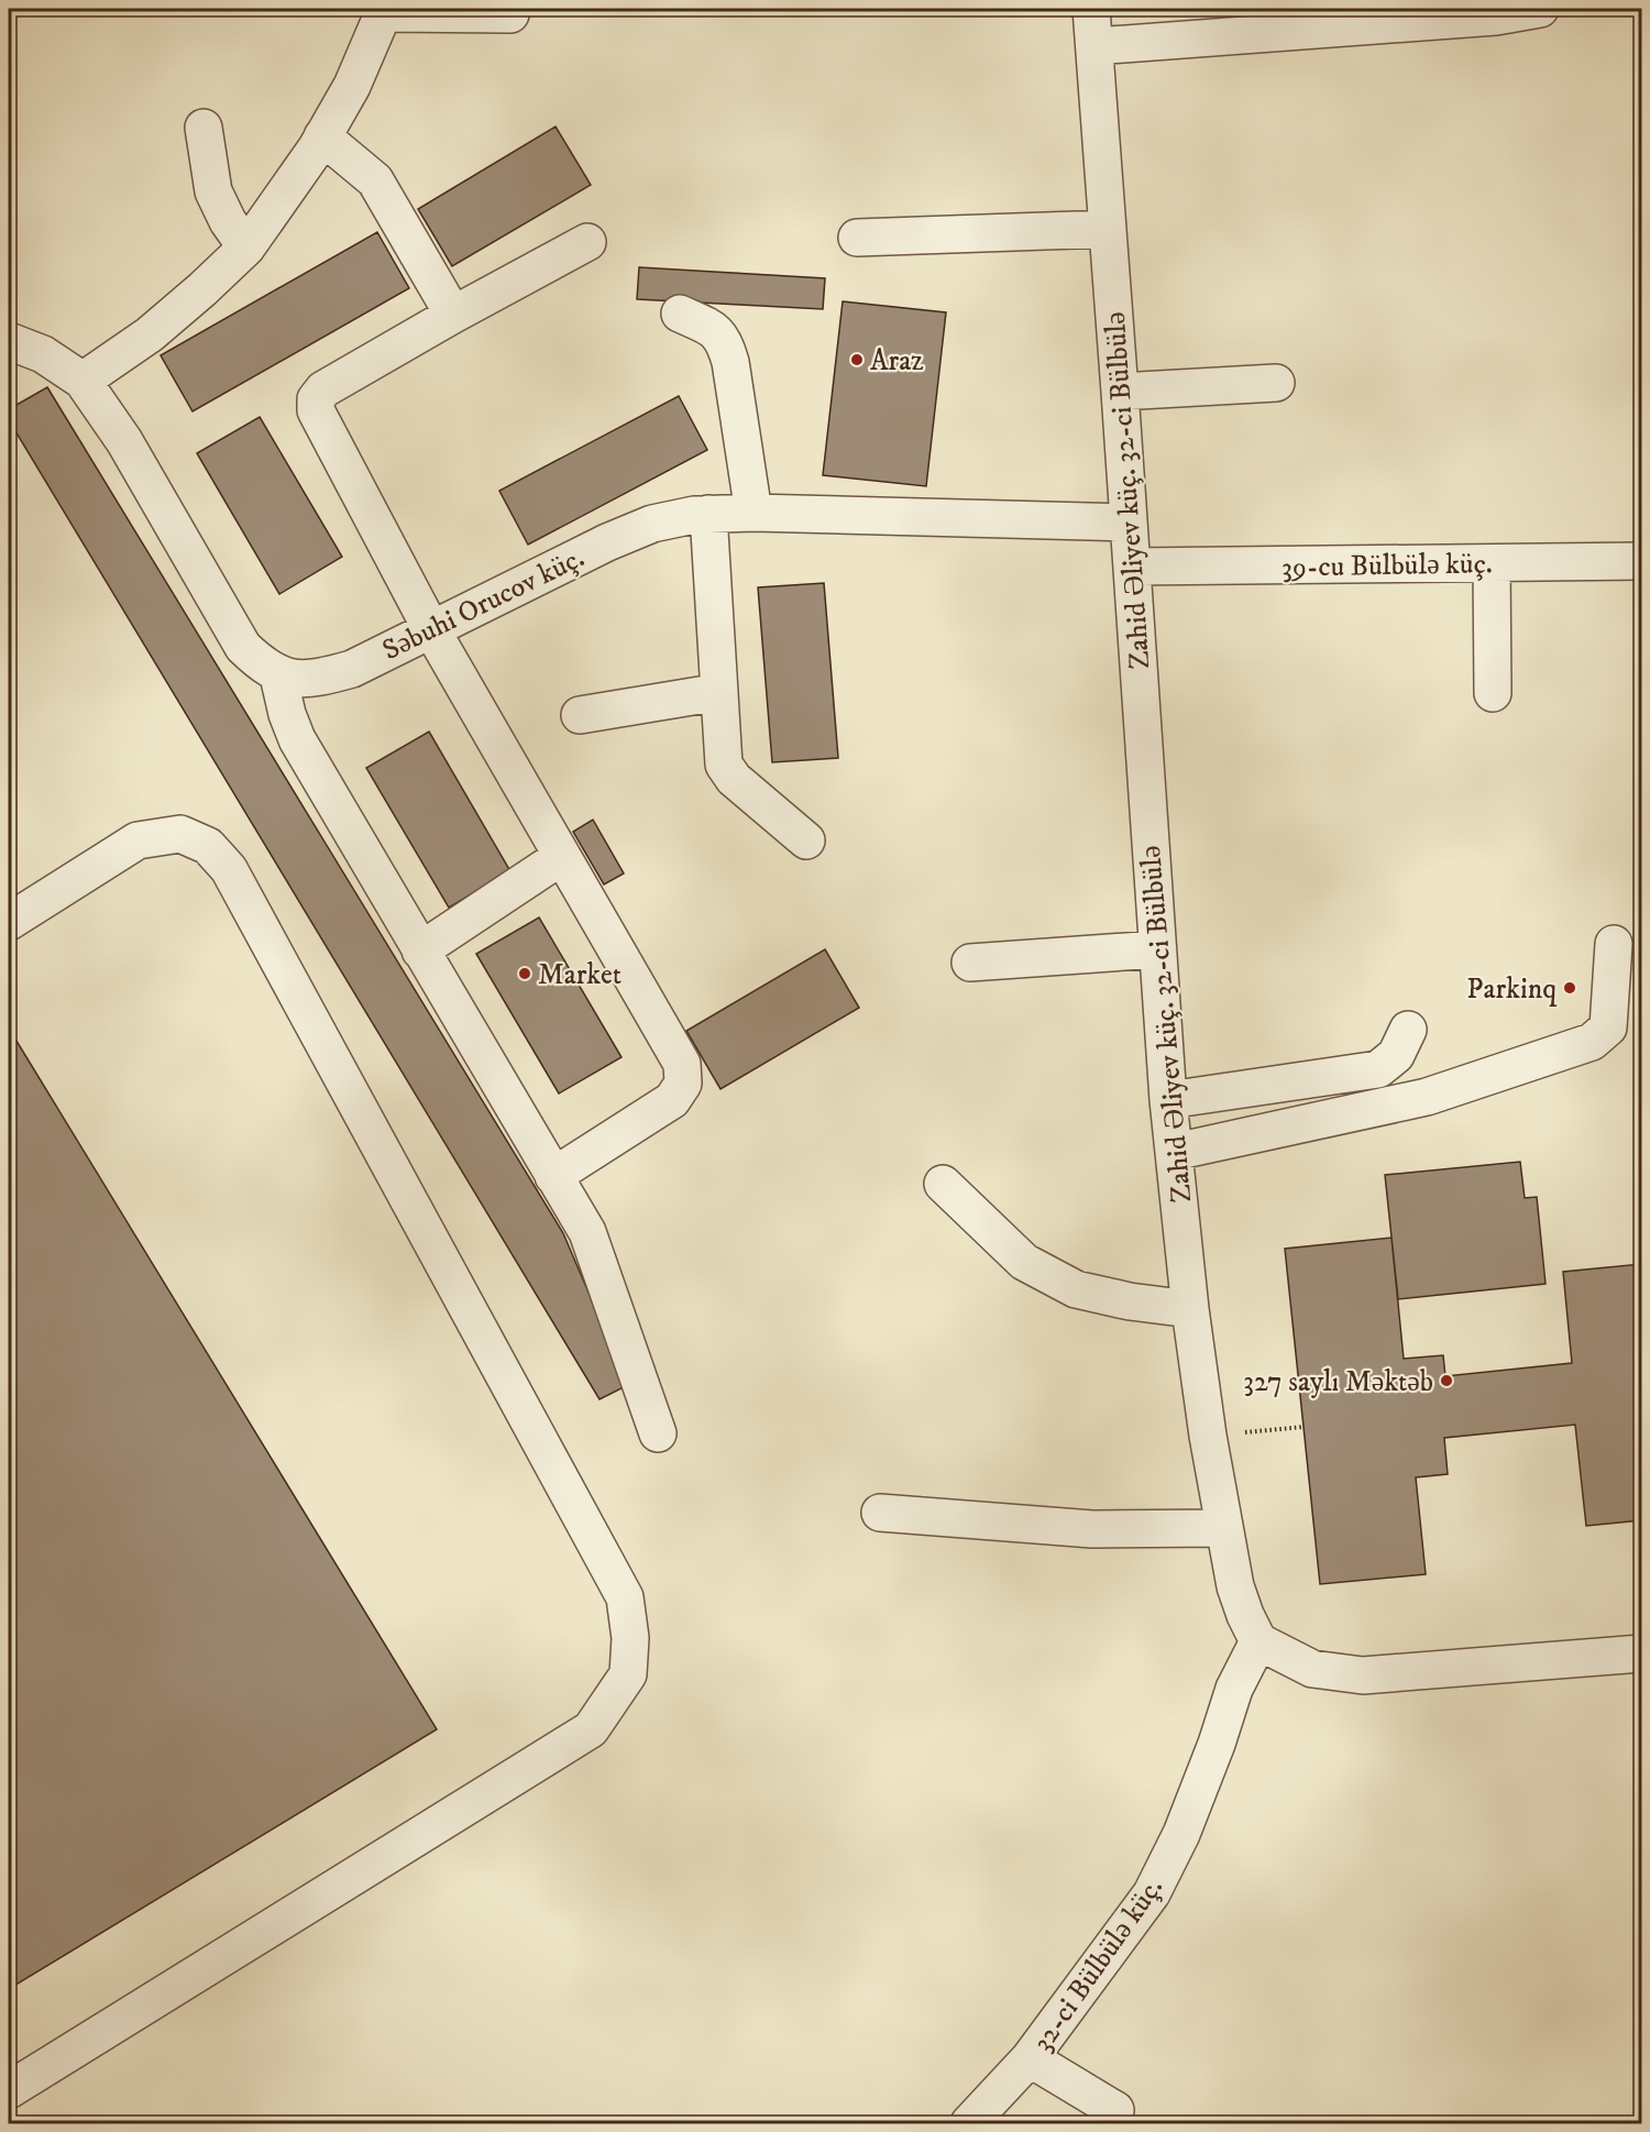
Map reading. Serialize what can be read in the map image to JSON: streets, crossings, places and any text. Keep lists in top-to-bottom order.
{
  "streets": {
    "street": [
      "Zahid Əliyev küç. 32-ci Bülbülə",
      "39-cu Bülbülə küç.",
      "Səbuhi Orucov küç.",
      "32-ci Bülbülə küç."
    ]
  },
  "crossings": [
    ["Zahid Əliyev küç. 32-ci Bülbülə", "39-cu Bülbülə küç."],
    ["Zahid Əliyev küç. 32-ci Bülbülə", "Səbuhi Orucov küç."],
    ["Zahid Əliyev küç. 32-ci Bülbülə", "32-ci Bülbülə küç."]
  ],
  "places": [
    "Araz",
    "Market",
    "Parkinq",
    "327 saylı Məktəb"
  ]
}
